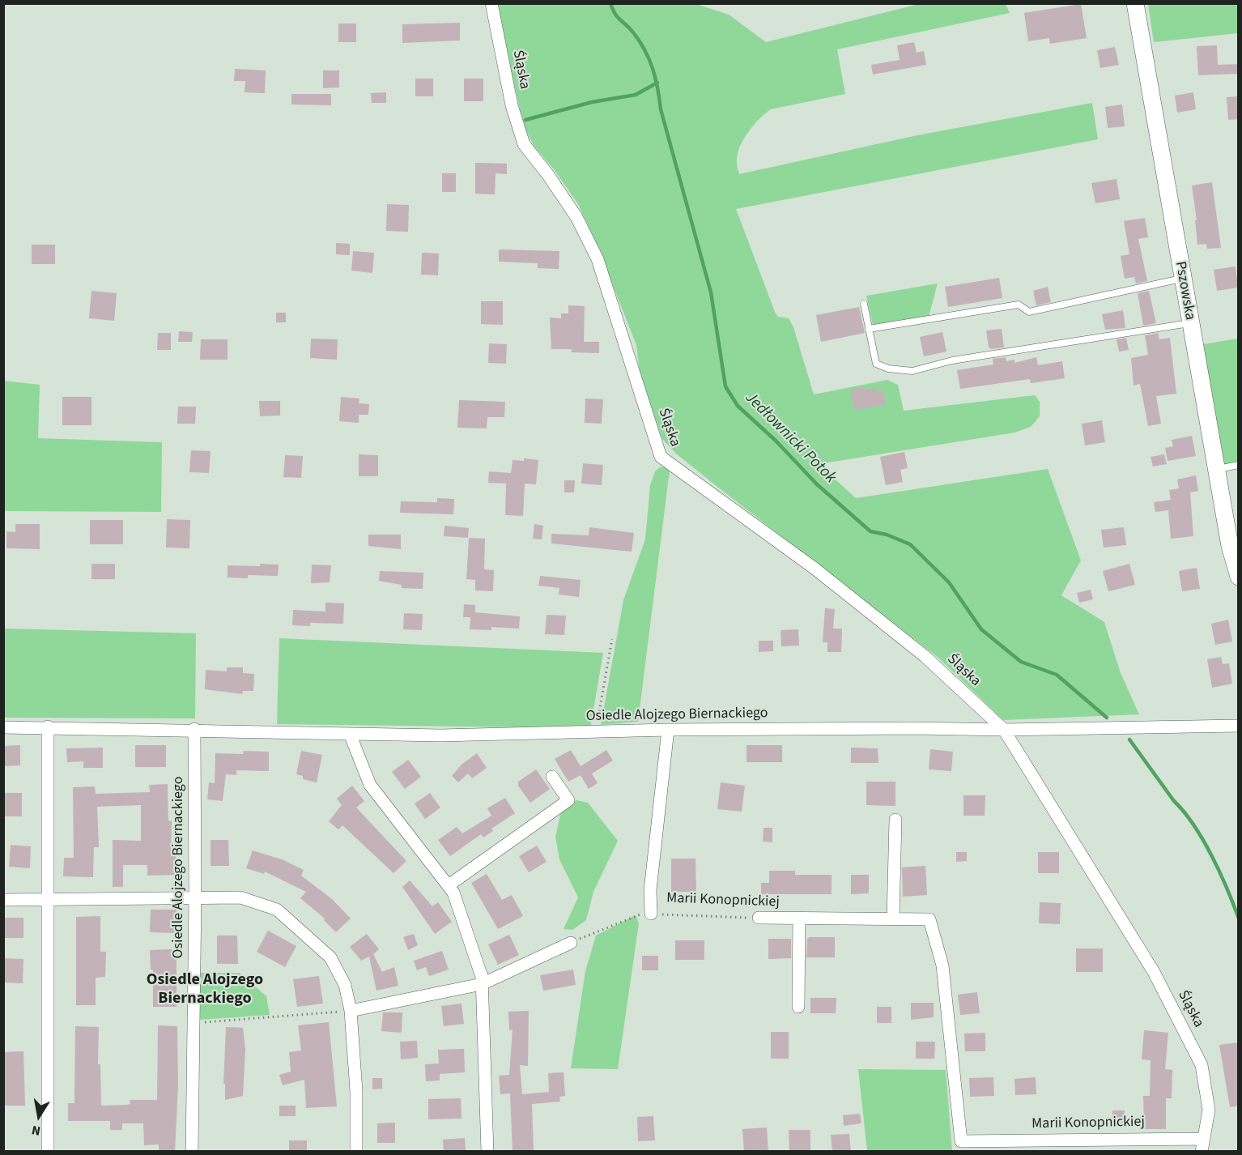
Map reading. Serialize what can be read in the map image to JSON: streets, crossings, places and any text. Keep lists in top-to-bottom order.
{
  "streets": {
    "main road": ["Pszowska"],
    "street": ["Śląska", "Osiedle Alojzego Biernackiego", "Marii Konopnickiej"]
  },
  "crossings": [
    ["Śląska", "Osiedle Alojzego Biernackiego"],
    ["Śląska", "Marii Konopnickiej"],
    ["Osiedle Alojzego Biernackiego", "Marii Konopnickiej"]
  ],
  "districts": ["Osiedle Alojzego Biernackiego"],
  "water": ["Jedłownicki Potok"],
  "north": "bottom"
}
